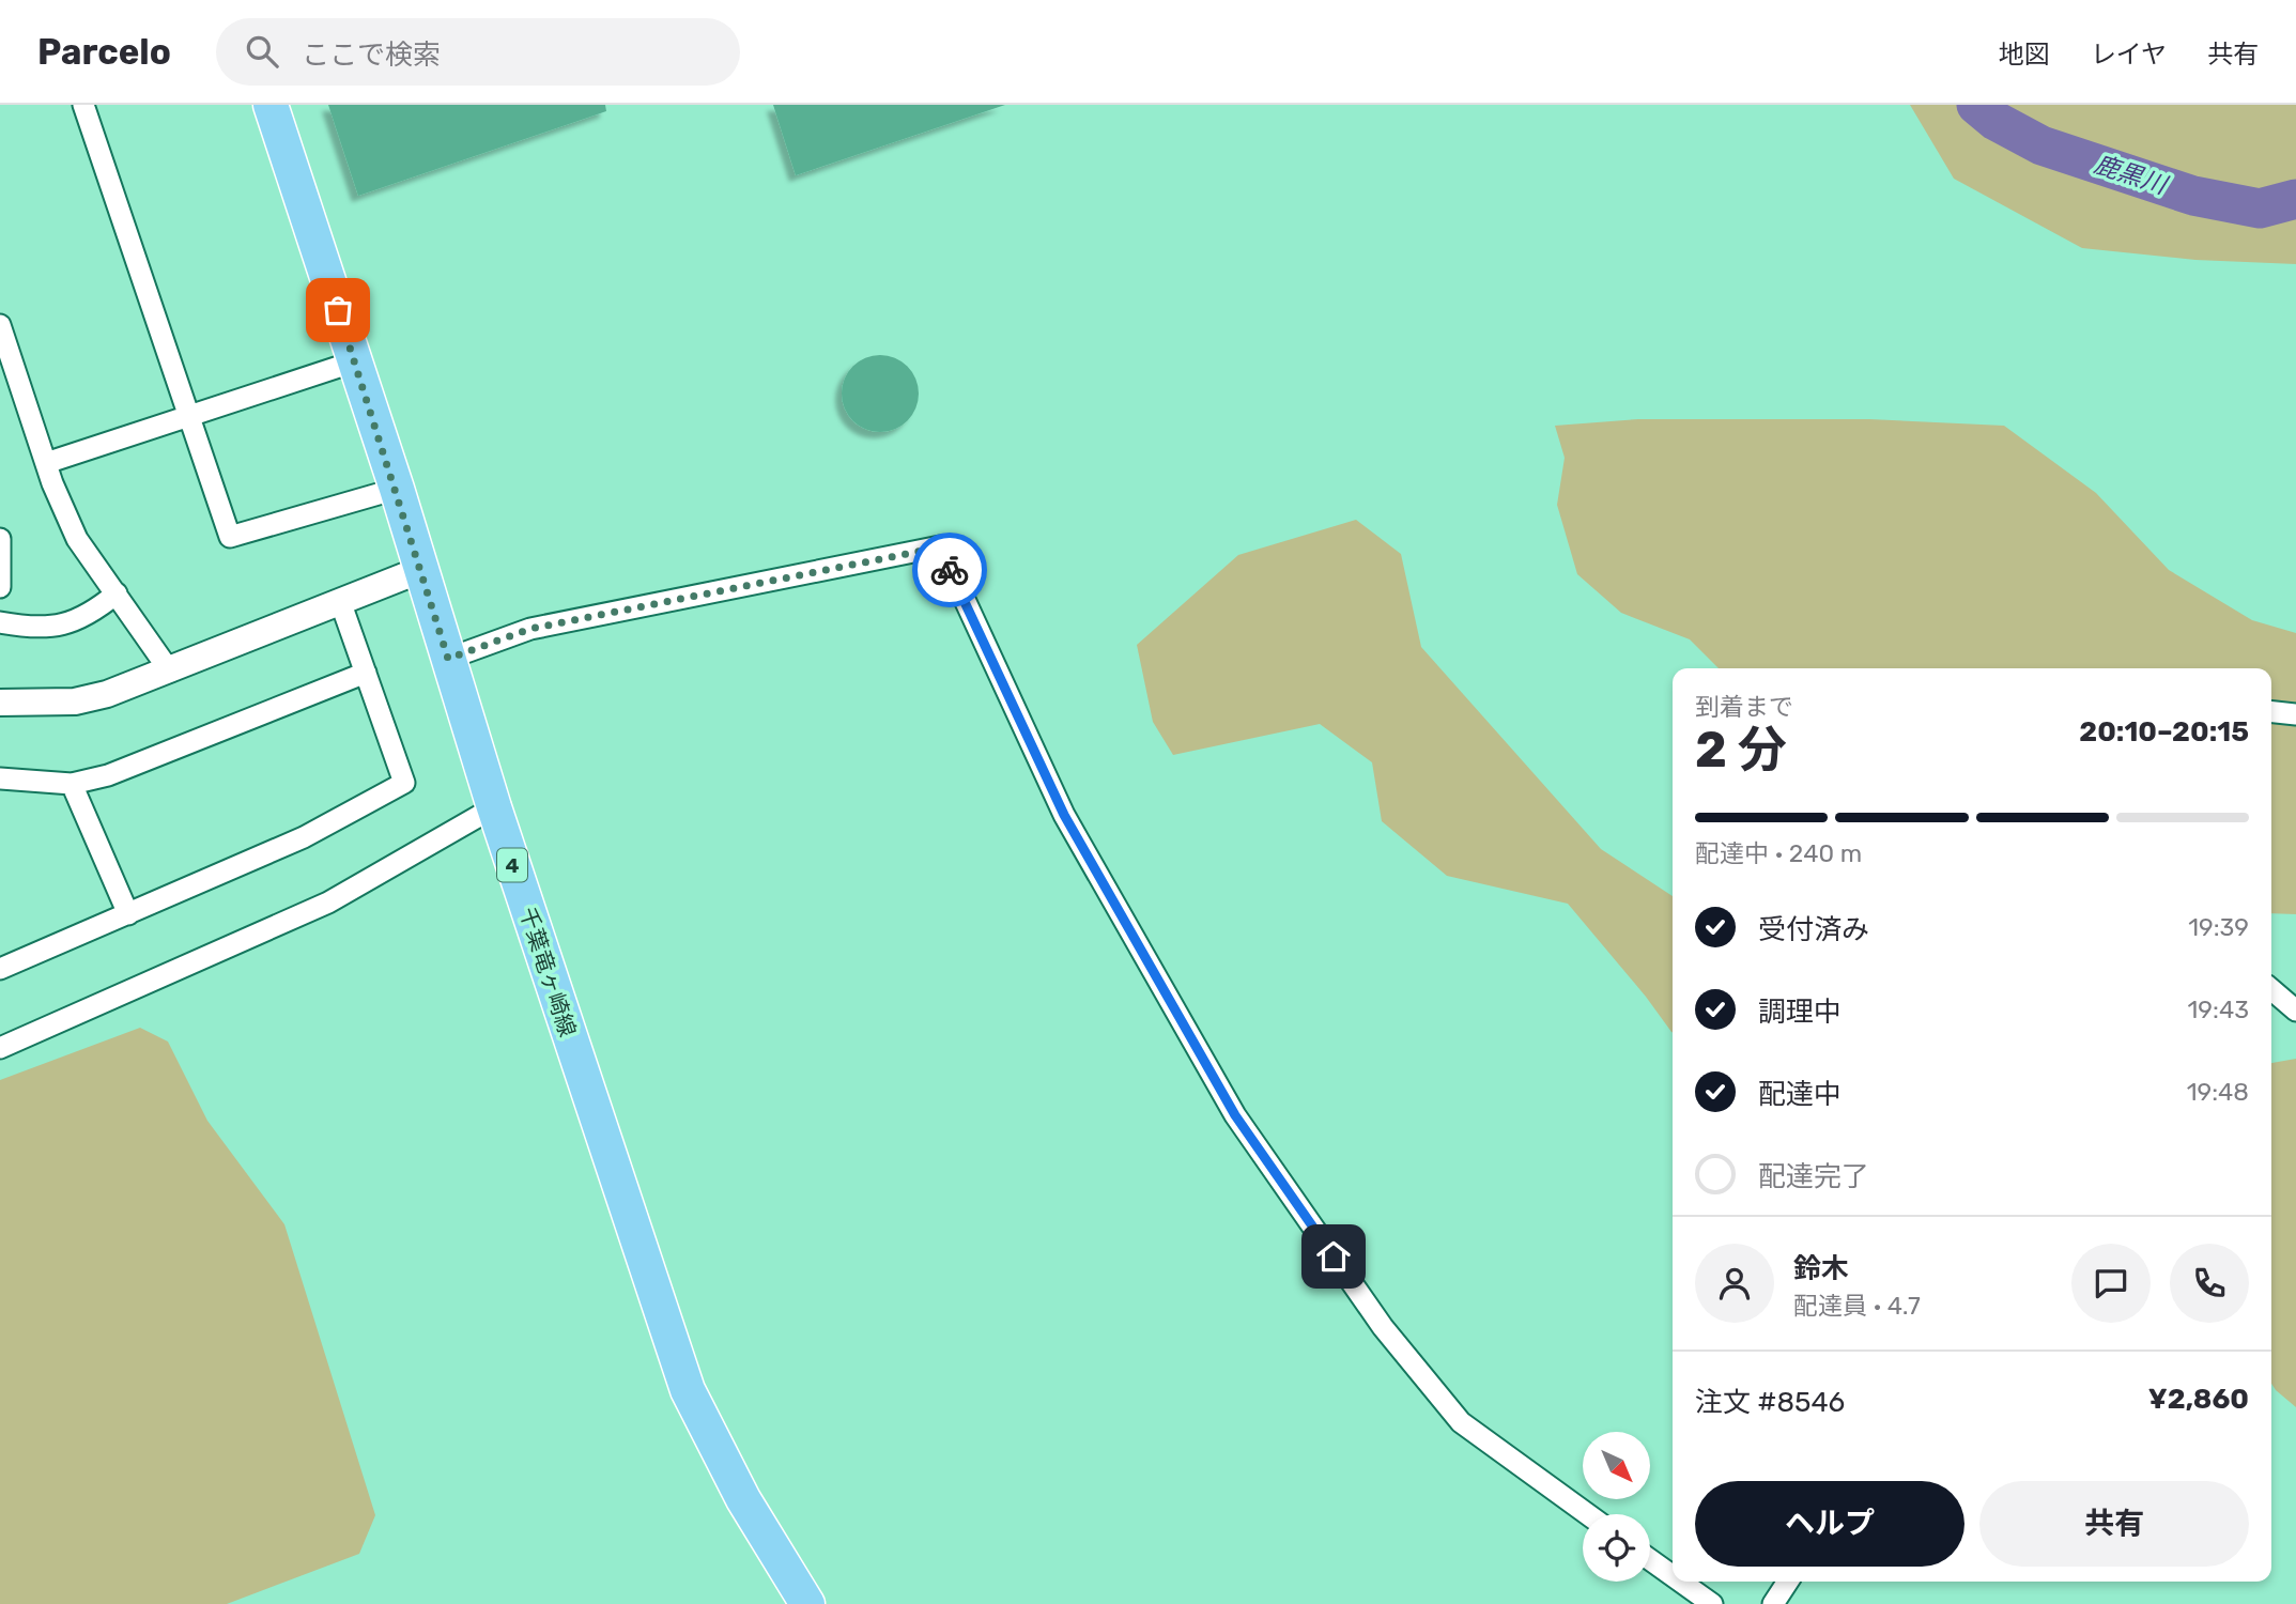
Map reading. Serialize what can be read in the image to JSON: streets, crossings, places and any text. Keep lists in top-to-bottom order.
{
  "streets": {
    "main road": ["4", "千葉竜ヶ崎線"]
  },
  "water": ["鹿黒川"],
  "north": "bottom right",
  "page": {
    "header": "Parcelo",
    "search": "ここで検索",
    "nav": ["地図", "レイヤ", "共有"],
    "heading": ["2 分", "到着まで", "20:10–20:15"],
    "panel": [
      "鈴木",
      "配達員 · 4.7",
      "注文 #8546",
      "¥2,860"
    ],
    "bar": "配達中 · 240 m",
    "list": [
      ["受付済み", "19:39"],
      ["調理中", "19:43"],
      ["配達中", "19:48"],
      "配達完了"
    ],
    "buttons": ["ヘルプ", "共有"]
  }
}
